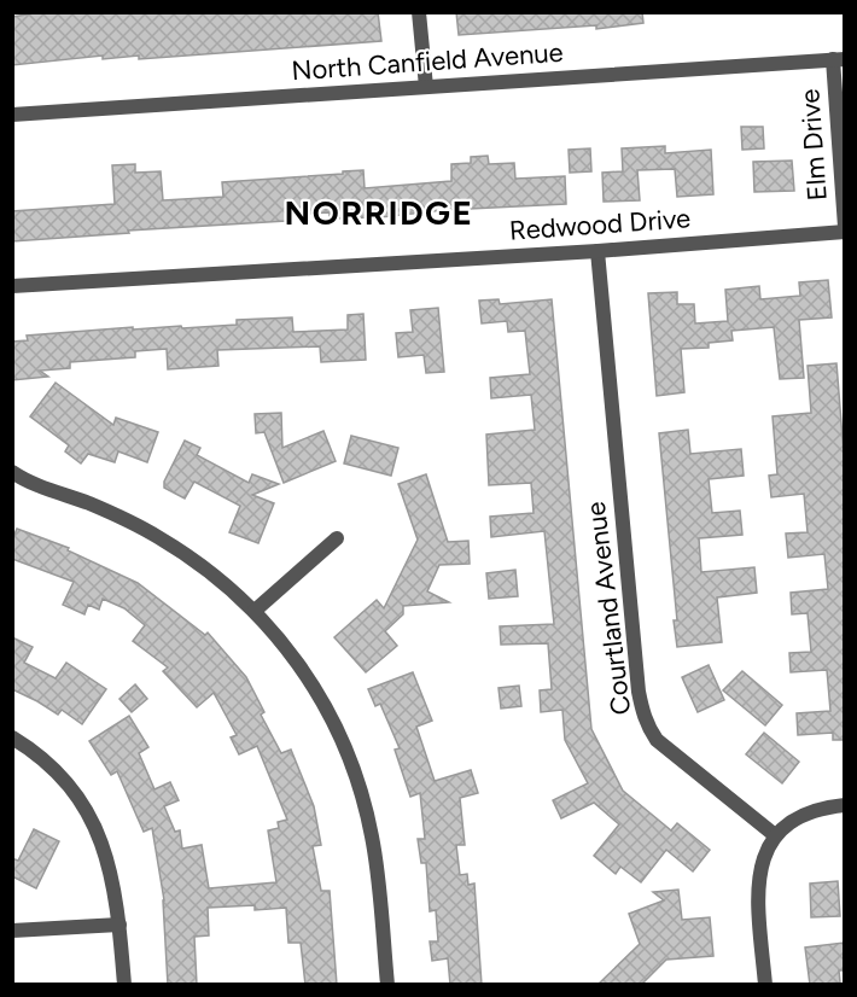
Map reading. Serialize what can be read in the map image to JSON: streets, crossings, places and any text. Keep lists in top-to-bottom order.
{
  "streets": {
    "street": [
      "North Canfield Avenue",
      "Elm Drive",
      "Redwood Drive",
      "Courtland Avenue"
    ]
  },
  "crossings": [
    ["North Canfield Avenue", "Elm Drive"],
    ["Elm Drive", "Redwood Drive"],
    ["Redwood Drive", "Courtland Avenue"]
  ],
  "districts": ["NORRIDGE"]
}
